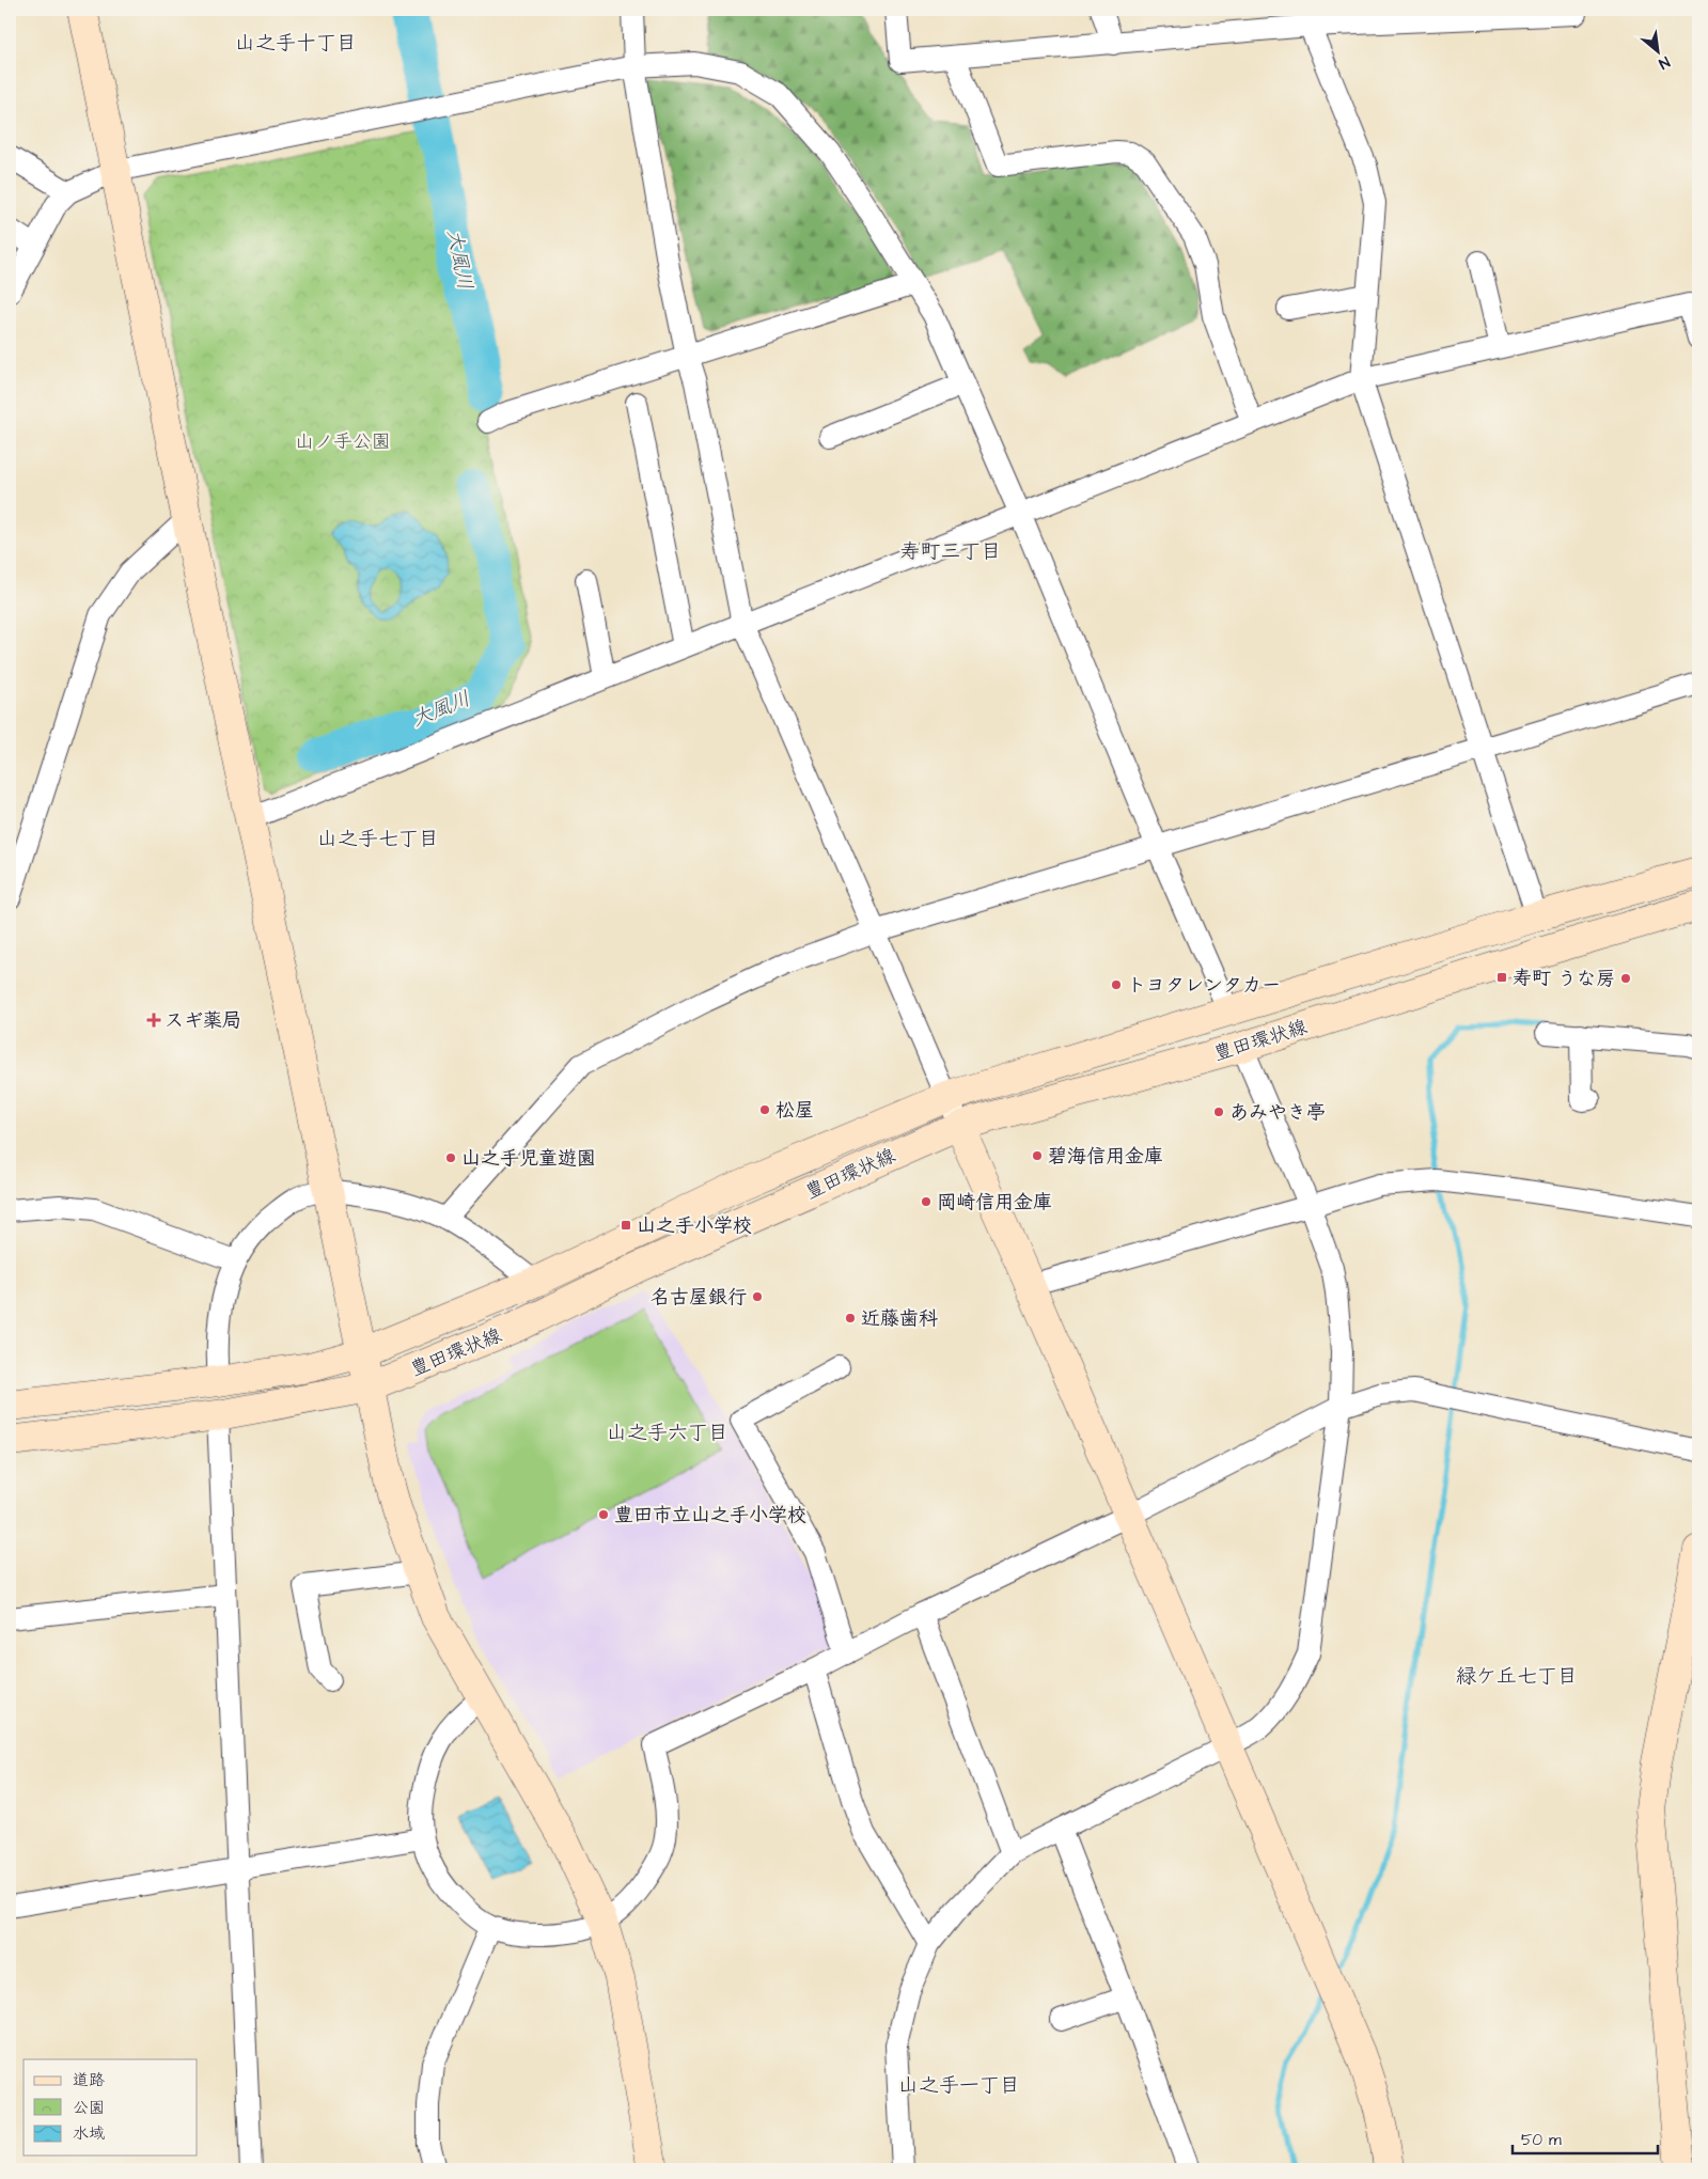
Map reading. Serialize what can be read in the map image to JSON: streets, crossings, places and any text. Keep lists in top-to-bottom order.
{
  "streets": {
    "street": ["豊田環状線"]
  },
  "districts": [
    "山之手十丁目",
    "寿町三丁目",
    "山之手七丁目",
    "山之手六丁目",
    "緑ケ丘七丁目",
    "山之手一丁目"
  ],
  "water": ["大風川"],
  "parks": ["山ノ手公園"],
  "places": {
    "transit": ["寿町", "山之手小学校"],
    "other": [
      "うな房",
      "トヨタレンタカー",
      "松屋",
      "あみやき亭",
      "碧海信用金庫",
      "山之手児童遊園",
      "岡崎信用金庫",
      "名古屋銀行",
      "近藤歯科",
      "豊田市立山之手小学校"
    ],
    "health": ["スギ薬局"]
  },
  "legend": ["道路", "公園", "水域"],
  "scale_bar": "50 m",
  "north": "bottom right"
}
